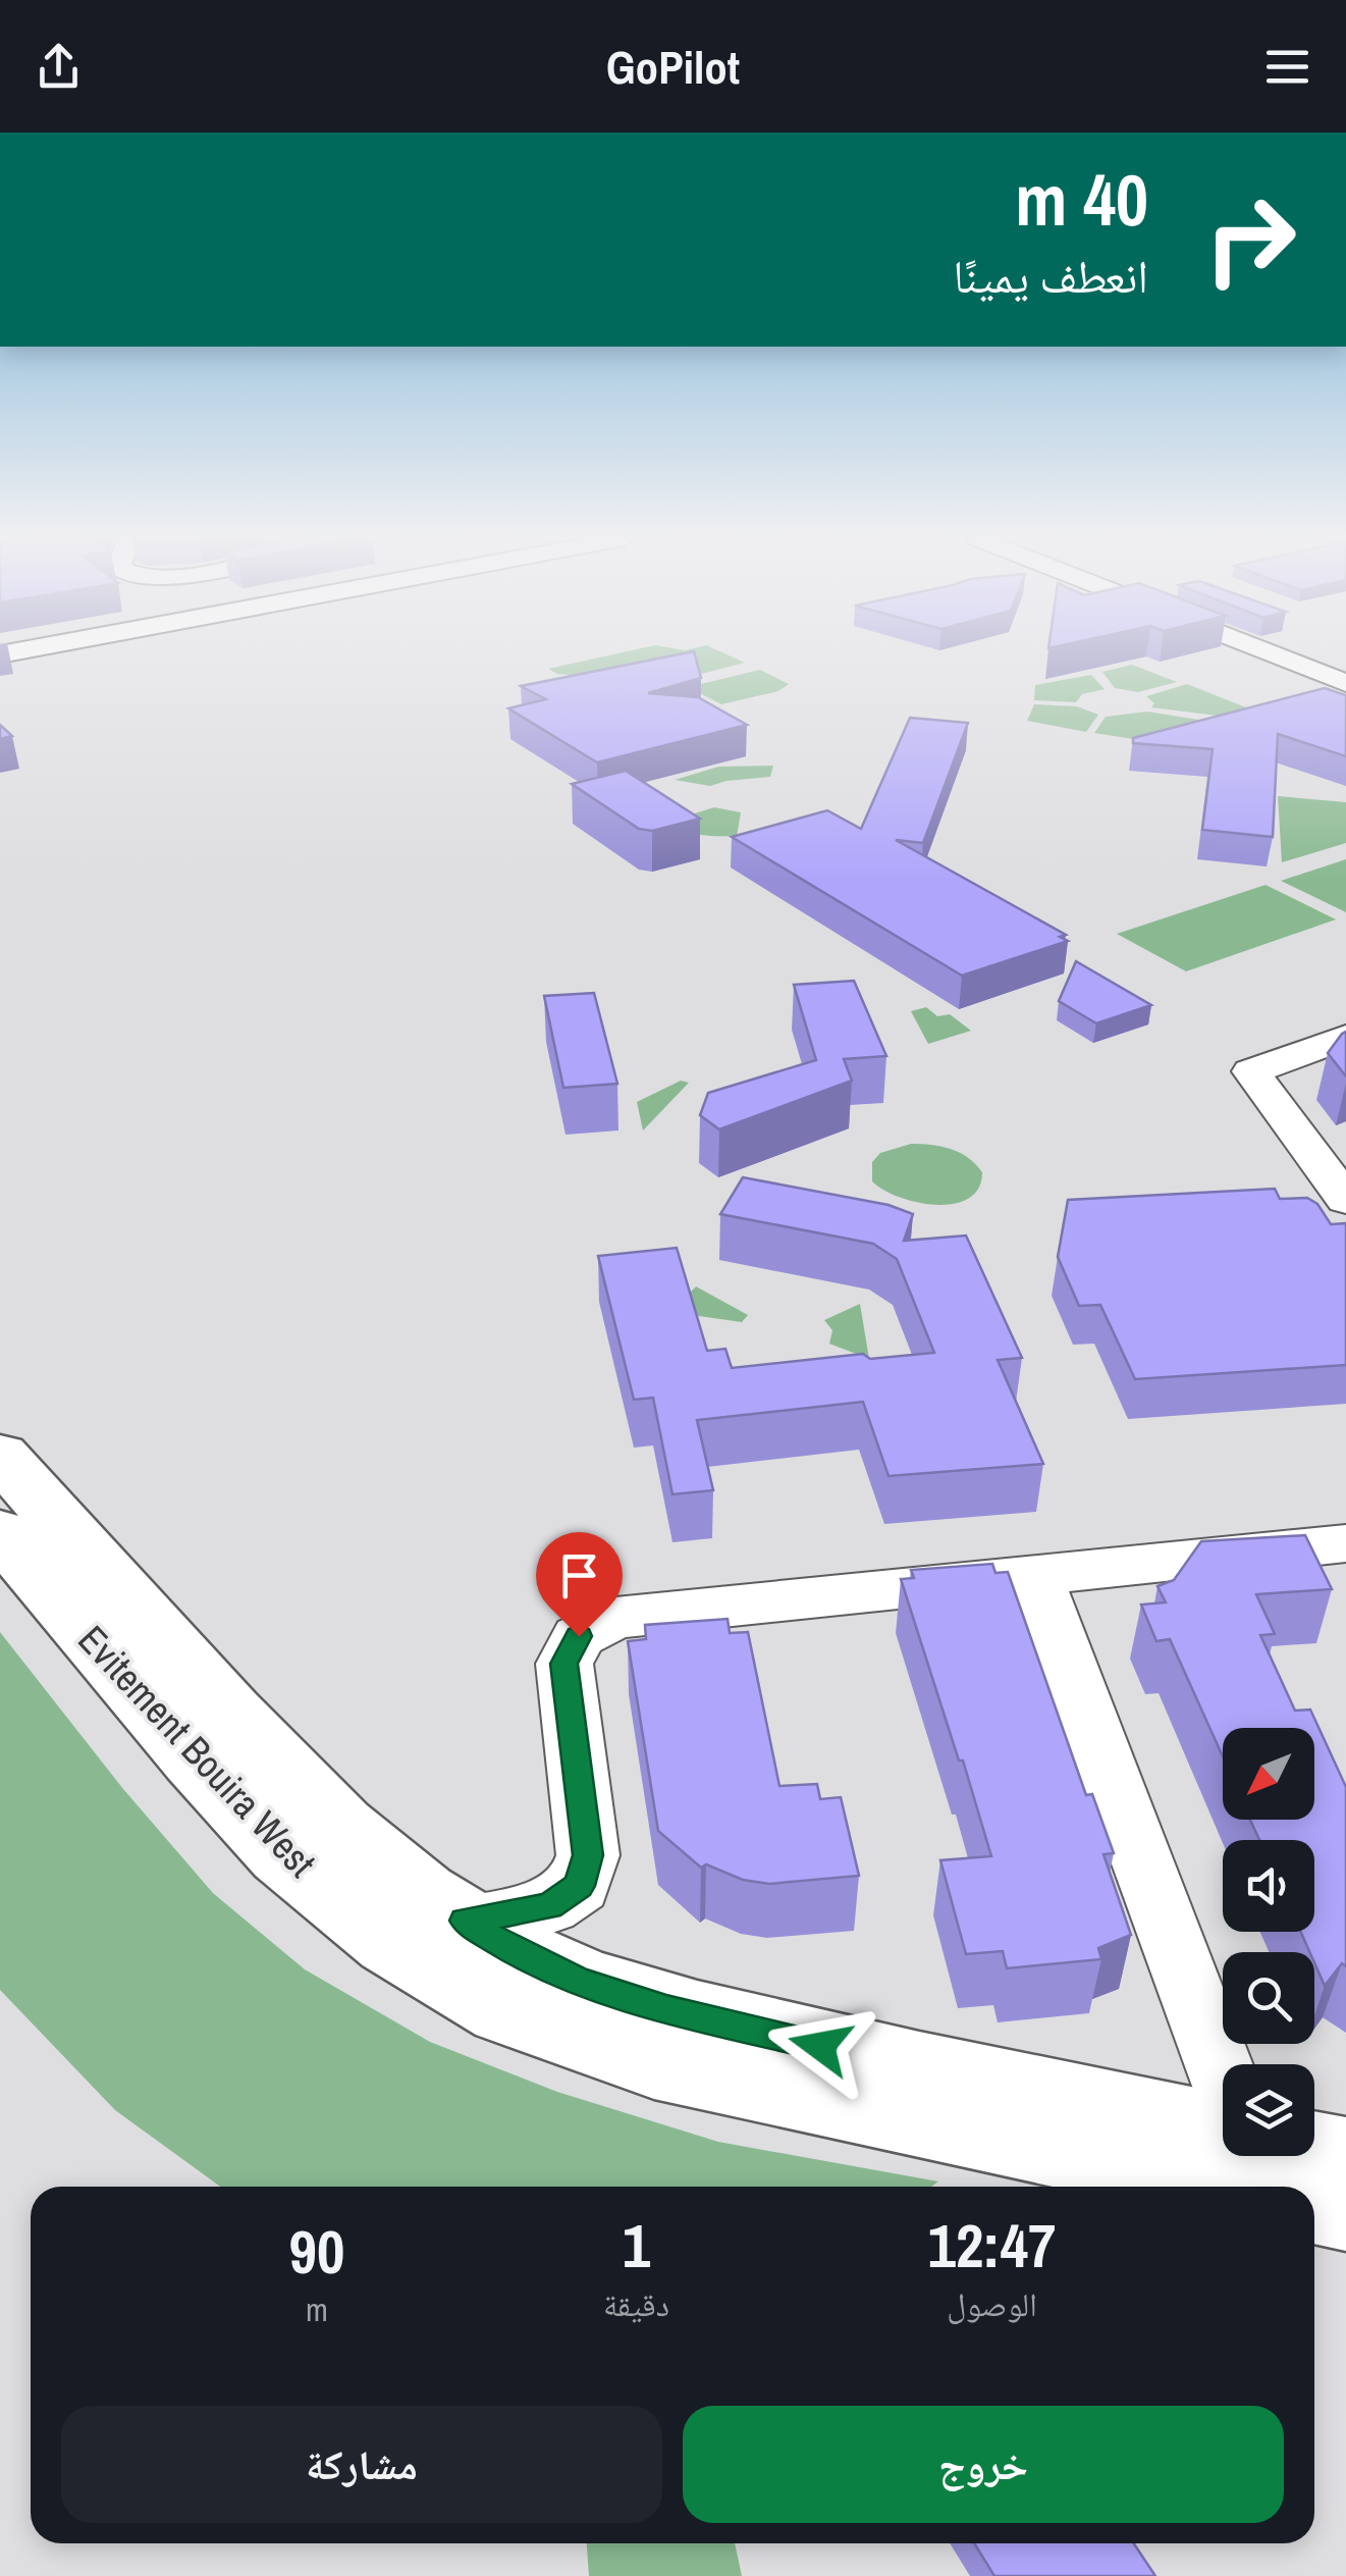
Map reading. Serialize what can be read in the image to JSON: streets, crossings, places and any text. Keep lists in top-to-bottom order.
{
  "streets": {
    "highway": ["Evitement Bouira West"]
  },
  "north": "bottom left",
  "page": {
    "header": "GoPilot",
    "turn": ["40 m", "انعطف يمينًا"],
    "eta": [
      "12:47",
      "الوصول",
      "1",
      "دقيقة",
      "90",
      "m"
    ],
    "buttons": ["خروج", "مشاركة"]
  }
}
